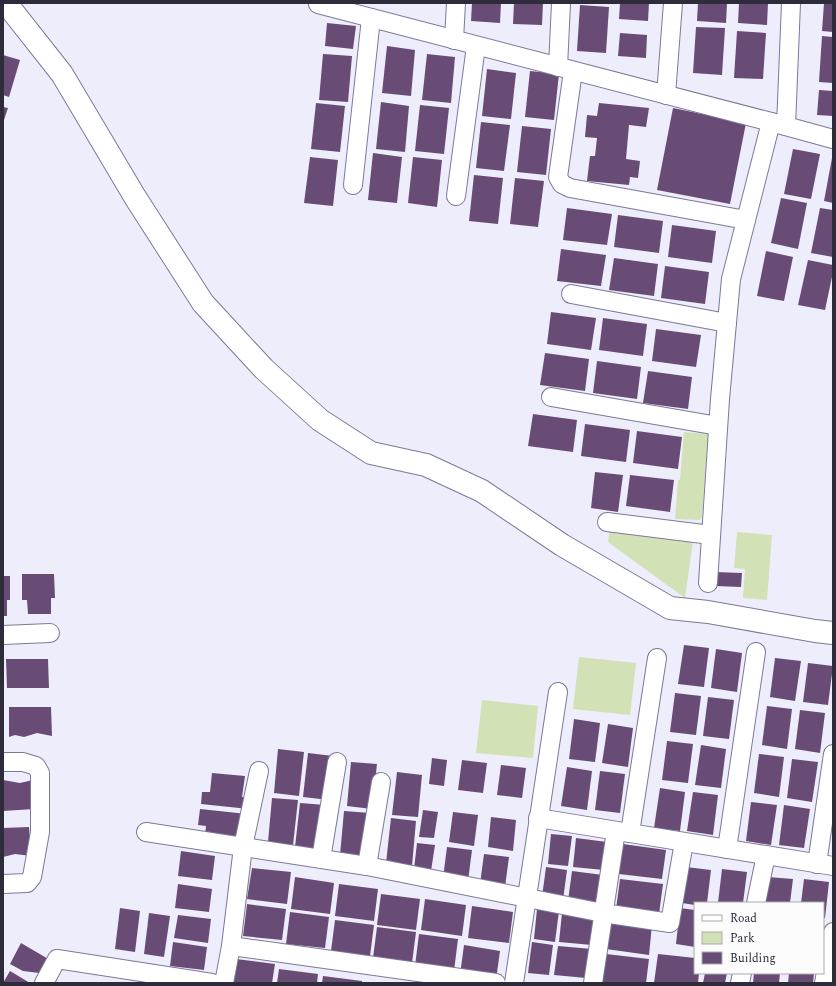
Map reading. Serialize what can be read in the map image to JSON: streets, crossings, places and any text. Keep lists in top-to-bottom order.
{
  "legend": ["Road", "Park", "Building"]
}
